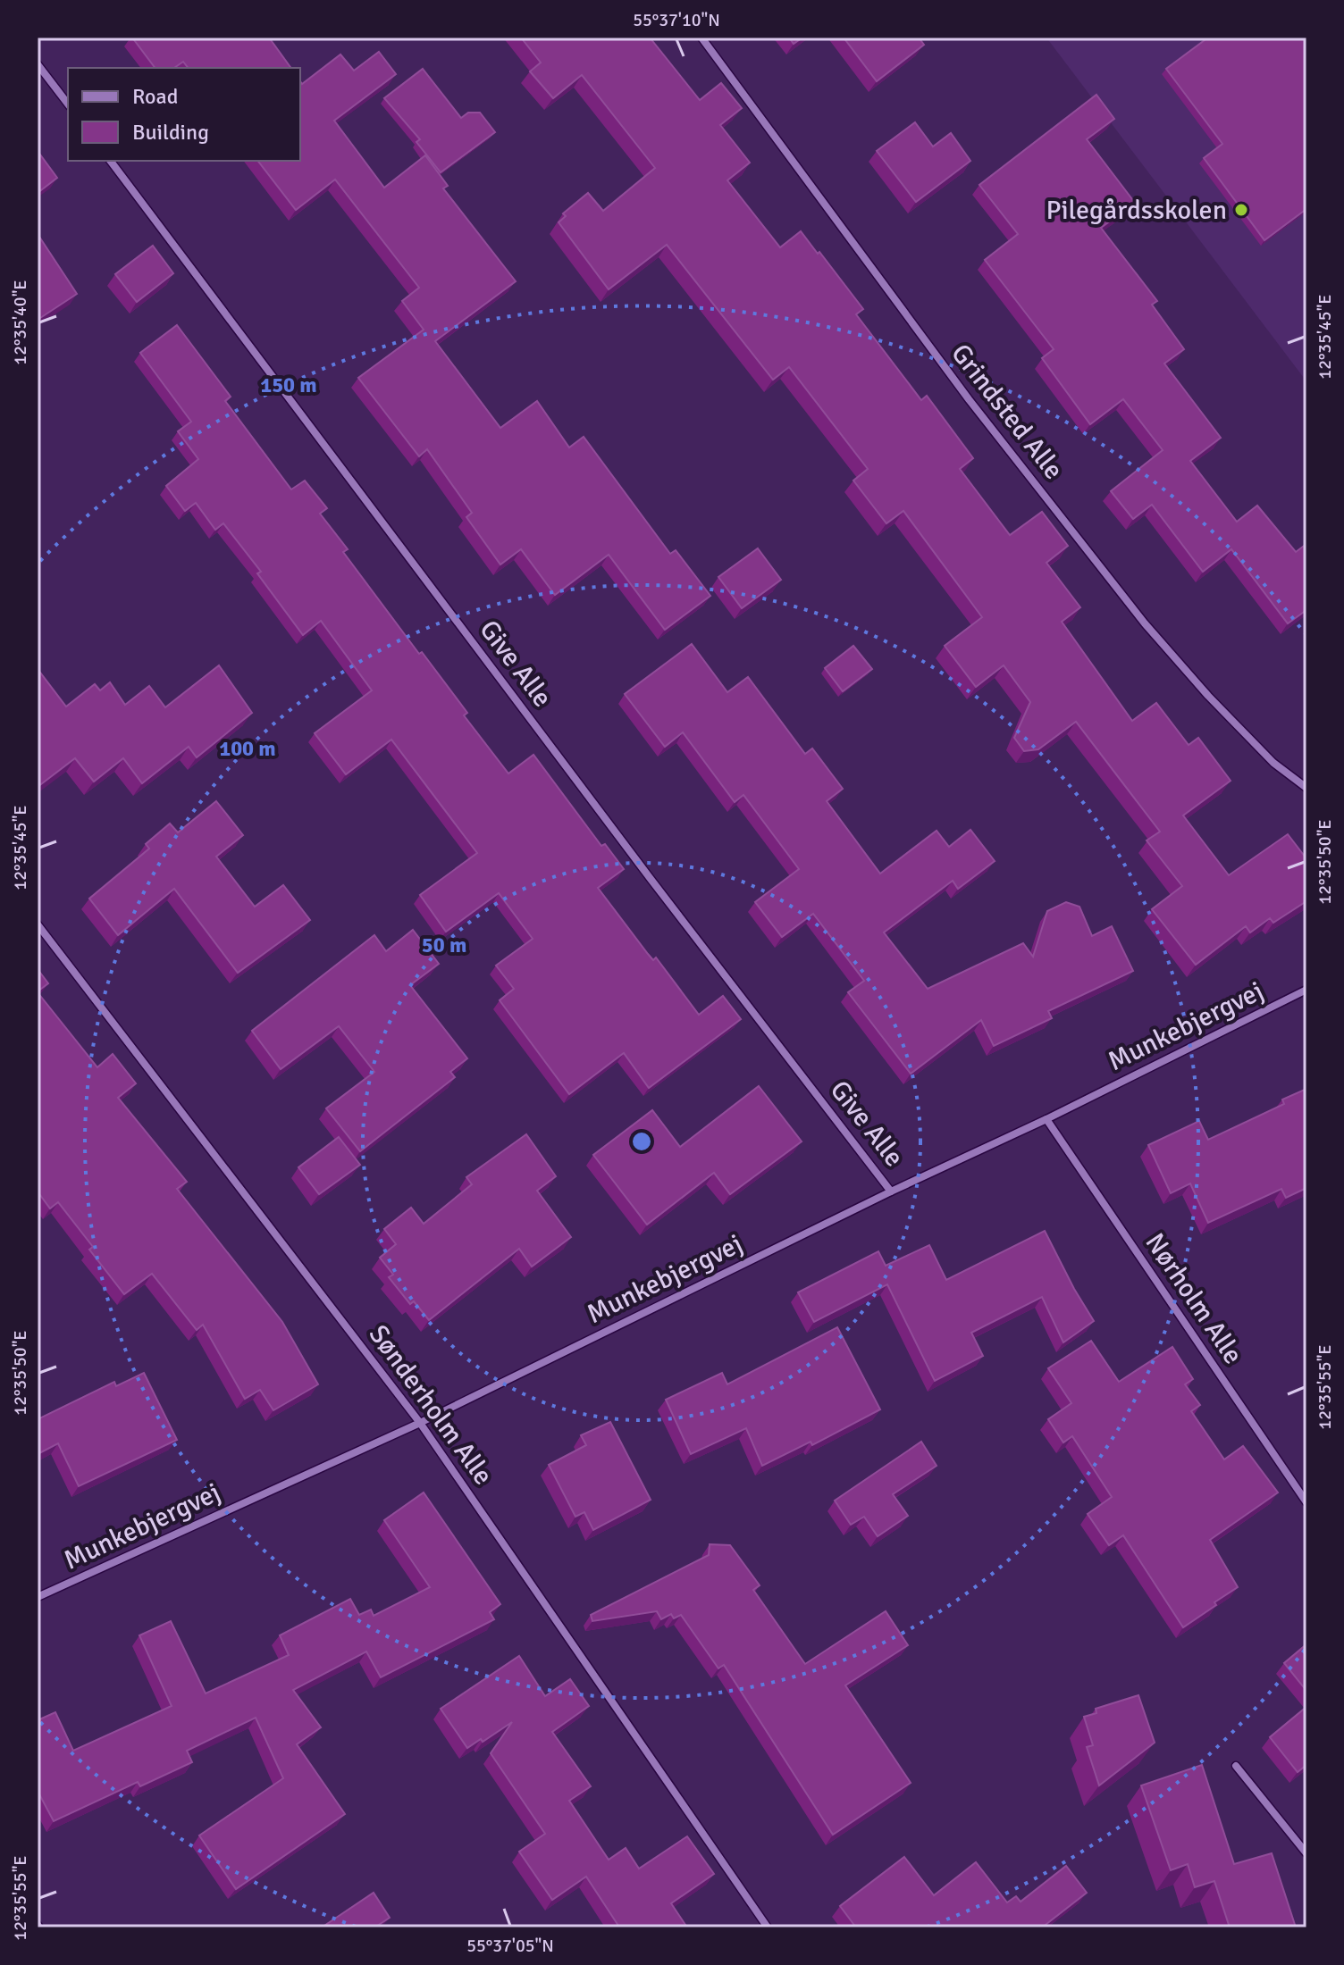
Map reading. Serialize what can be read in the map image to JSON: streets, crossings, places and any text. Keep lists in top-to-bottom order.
{
  "streets": {
    "street": [
      "Grindsted Alle",
      "Give Alle",
      "Munkebjergvej",
      "Nørholm Alle",
      "Sønderholm Alle"
    ]
  },
  "crossings": [
    ["Give Alle", "Munkebjergvej"],
    ["Munkebjergvej", "Nørholm Alle"],
    ["Munkebjergvej", "Sønderholm Alle"]
  ],
  "places": ["Pilegårdsskolen"],
  "legend": ["Road", "Building"],
  "coordinates": [
    "55°37'10\"N",
    "12°35'40\"E",
    "12°35'45\"E",
    "12°35'50\"E",
    "12°35'55\"E",
    "55°37'05\"N"
  ],
  "rings": ["150 m", "100 m", "50 m"]
}
